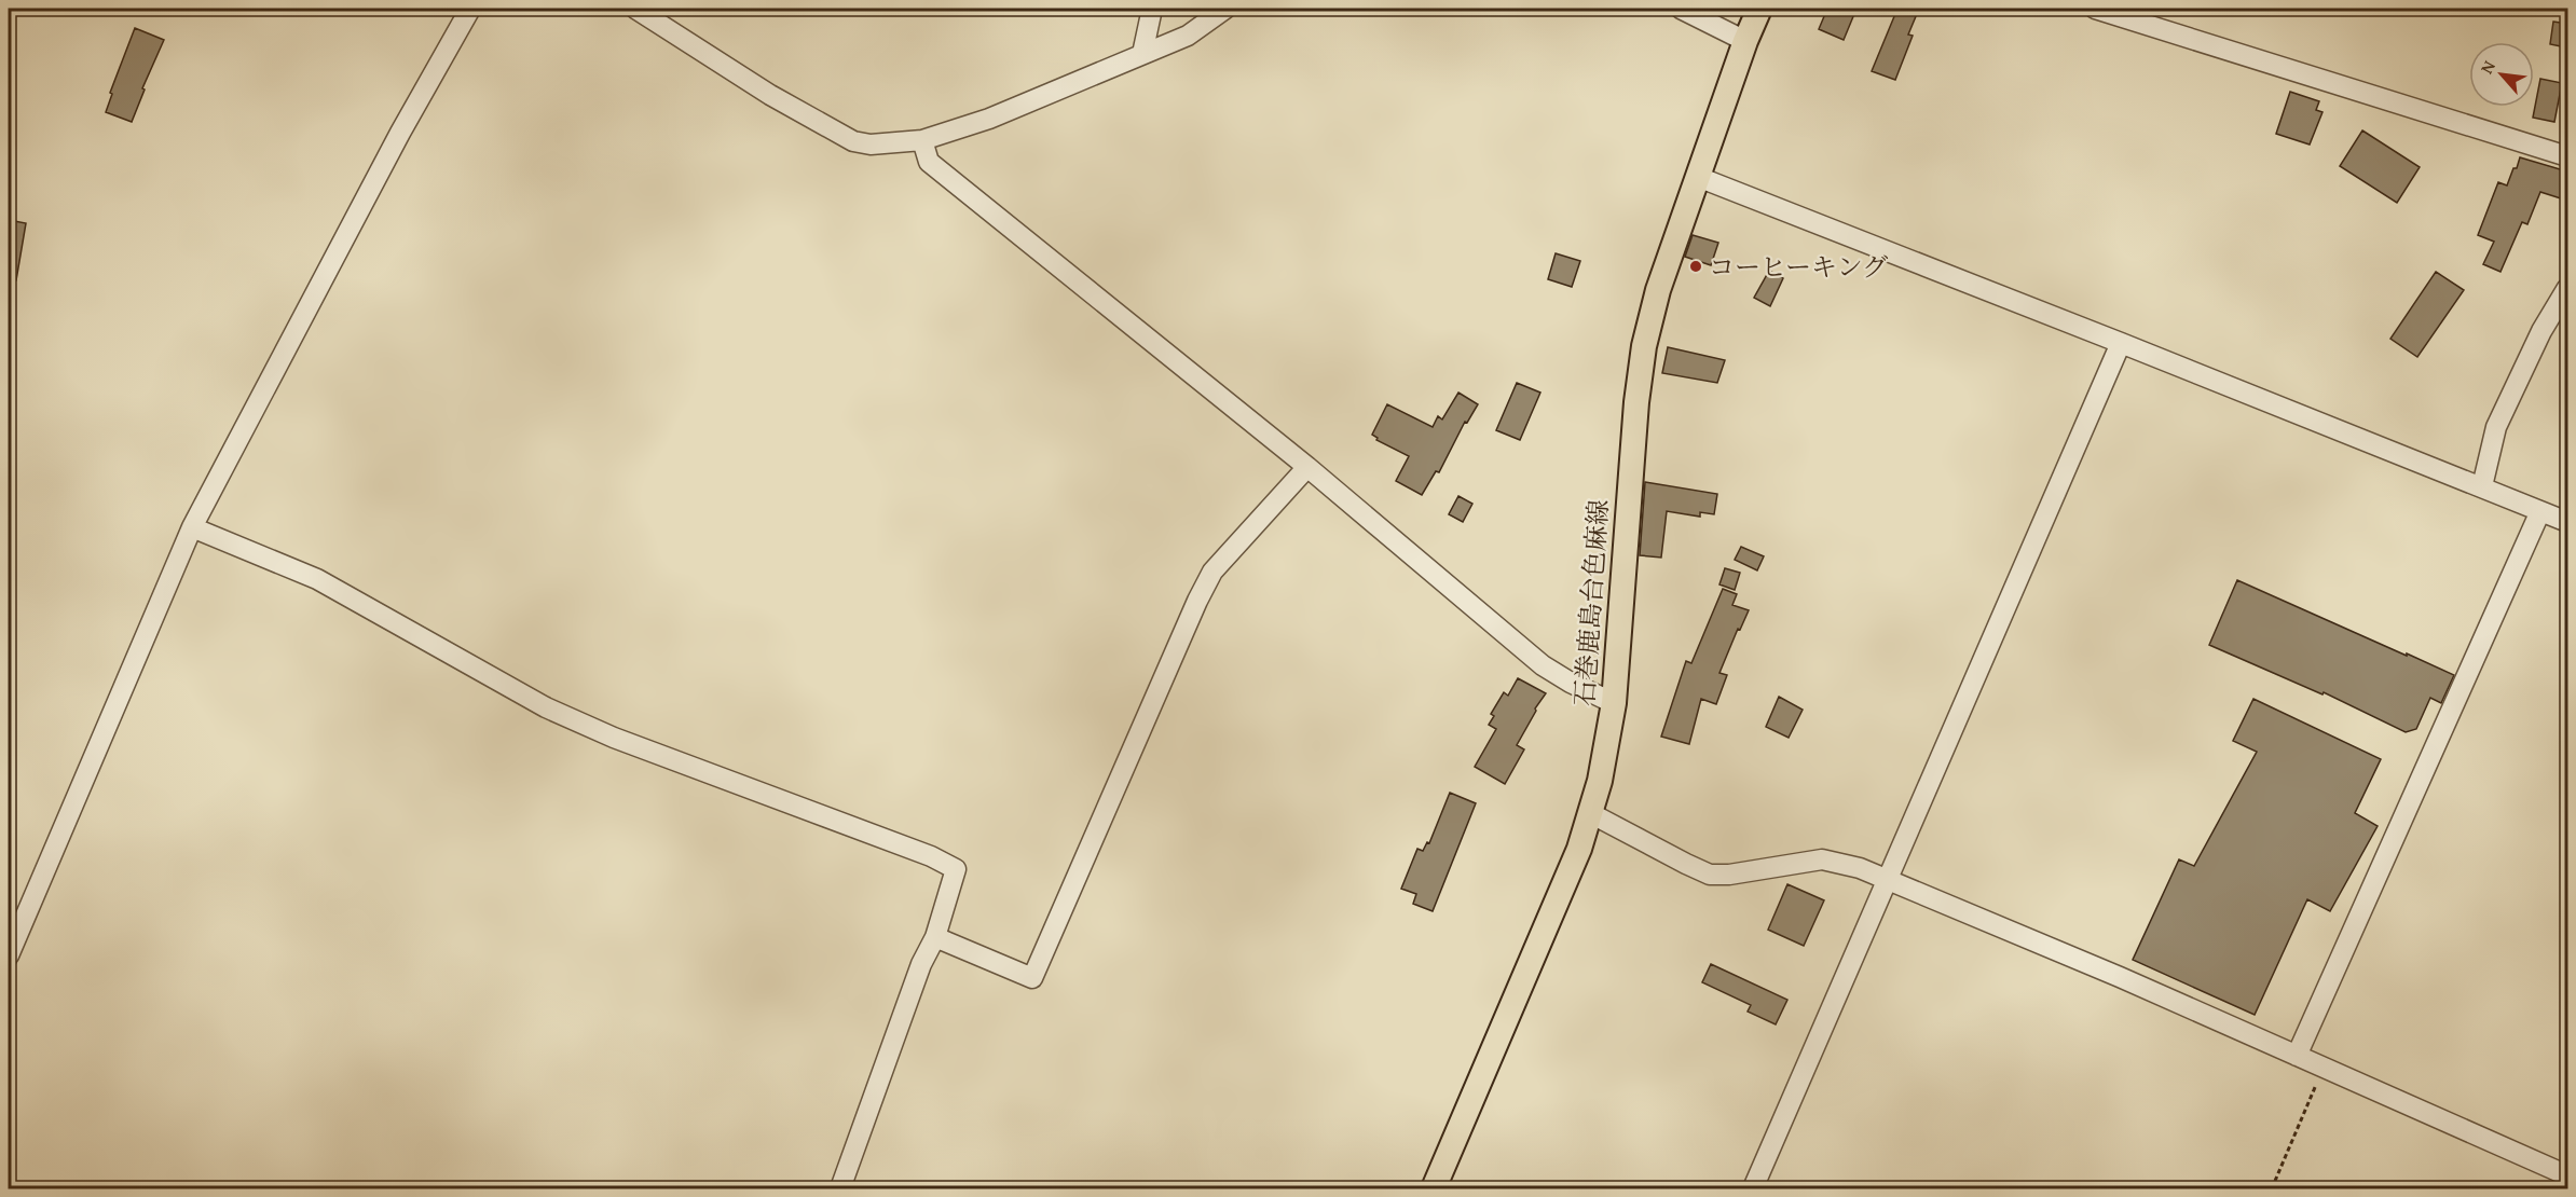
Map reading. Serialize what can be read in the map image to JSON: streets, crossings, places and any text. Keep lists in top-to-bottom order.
{
  "streets": {
    "main road": ["石巻鹿島台色麻線"]
  },
  "places": ["コーヒーキング"],
  "north": "top left"
}
